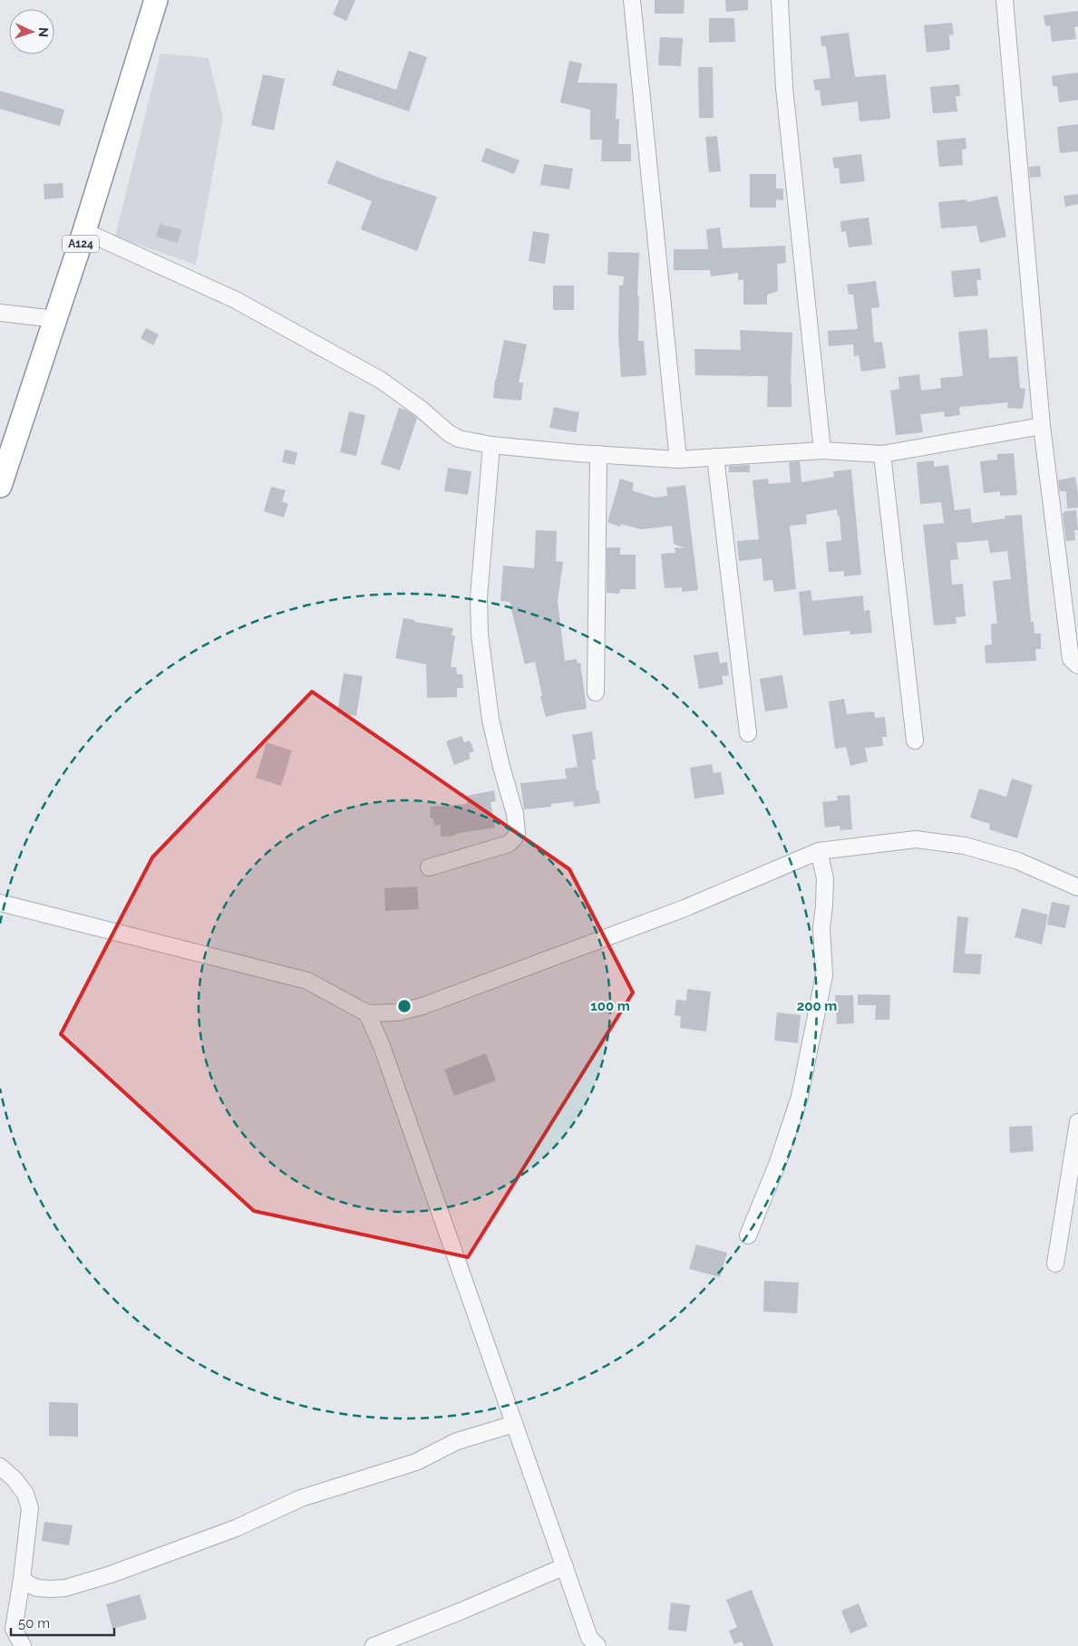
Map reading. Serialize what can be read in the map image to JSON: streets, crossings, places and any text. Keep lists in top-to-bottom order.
{
  "streets": {
    "highway": ["A124"]
  },
  "scale_bar": "50 m",
  "north": "right",
  "rings": ["100 m", "200 m"]
}
